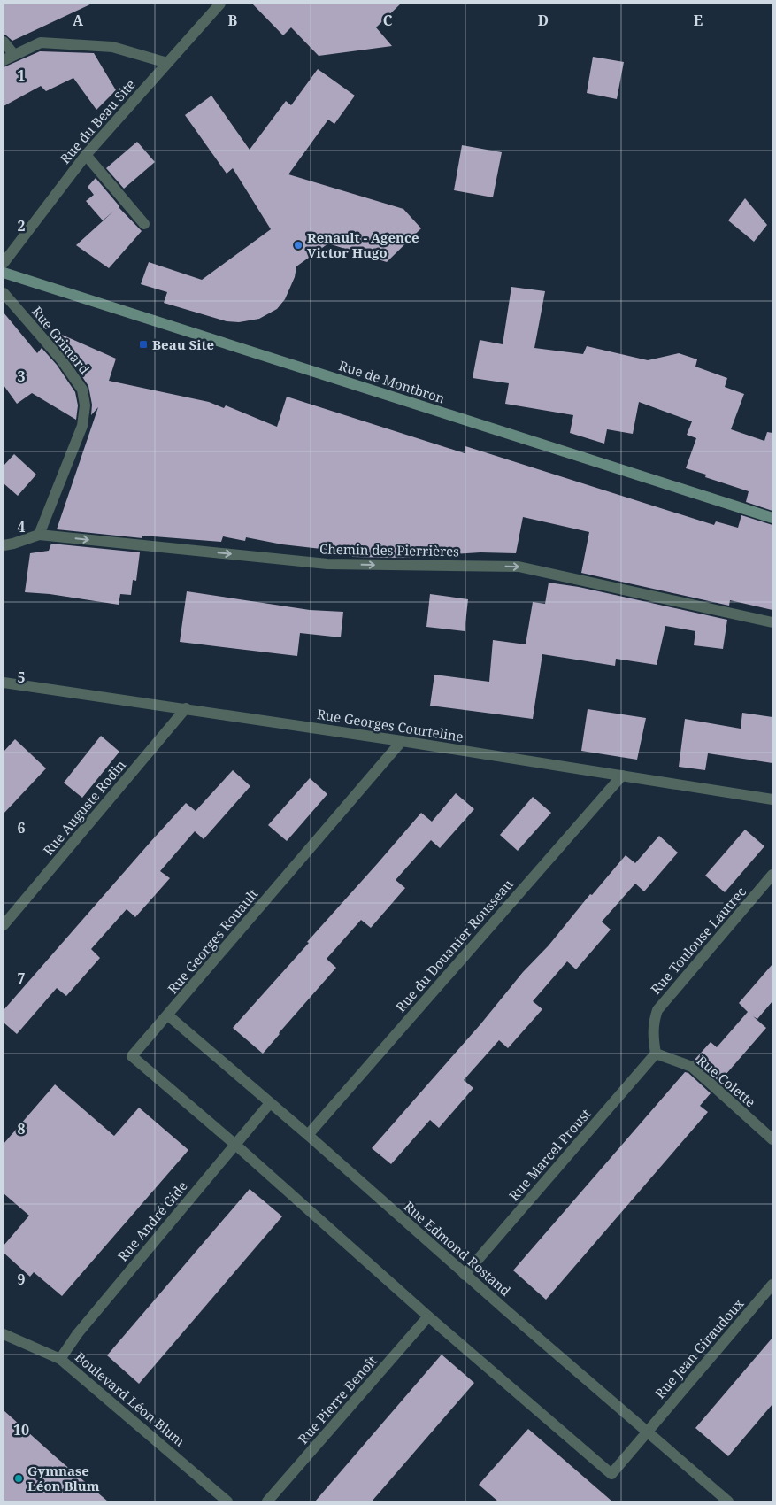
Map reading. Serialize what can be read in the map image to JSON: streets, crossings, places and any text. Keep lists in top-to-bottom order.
{
  "streets": {
    "main road": ["Rue de Montbron"],
    "street": [
      "Rue du Beau Site",
      "Rue Grimard",
      "Chemin des Pierrières",
      "Rue Georges Courteline",
      "Rue Auguste Rodin",
      "Rue Toulouse Lautrec",
      "Rue Georges Rouault",
      "Rue du Douanier Rousseau",
      "Rue Colette",
      "Rue Marcel Proust",
      "Rue André Gide",
      "Rue Edmond Rostand",
      "Rue Jean Giraudoux",
      "Boulevard Léon Blum",
      "Rue Pierre Benoît"
    ]
  },
  "crossings": [
    ["Rue Grimard", "Chemin des Pierrières"],
    ["Rue Georges Courteline", "Rue Auguste Rodin"],
    ["Rue Georges Courteline", "Rue Georges Rouault"],
    ["Rue Georges Courteline", "Rue du Douanier Rousseau"],
    ["Rue Toulouse Lautrec", "Rue Colette"],
    ["Rue Toulouse Lautrec", "Rue Marcel Proust"],
    ["Rue Georges Rouault", "Rue André Gide"],
    ["Rue Georges Rouault", "Rue Edmond Rostand"],
    ["Rue du Douanier Rousseau", "Rue Edmond Rostand"],
    ["Rue Colette", "Rue Marcel Proust"],
    ["Rue Marcel Proust", "Rue Edmond Rostand"],
    ["Rue André Gide", "Rue Edmond Rostand"],
    ["Rue André Gide", "Boulevard Léon Blum"],
    ["Rue Edmond Rostand", "Rue Jean Giraudoux"],
    ["Rue Jean Giraudoux", "Rue Pierre Benoît"]
  ],
  "one_way": ["Chemin des Pierrières"],
  "places": {
    "other": ["Renault - Agence Victor Hugo", "Gymnase Léon Blum"],
    "transit": ["Beau Site"]
  },
  "grid": {
    "columns": [
      "A",
      "B",
      "C",
      "D",
      "E"
    ],
    "rows": [
      "1",
      "2",
      "3",
      "4",
      "5",
      "6",
      "7",
      "8",
      "9",
      "10"
    ]
  }
}
